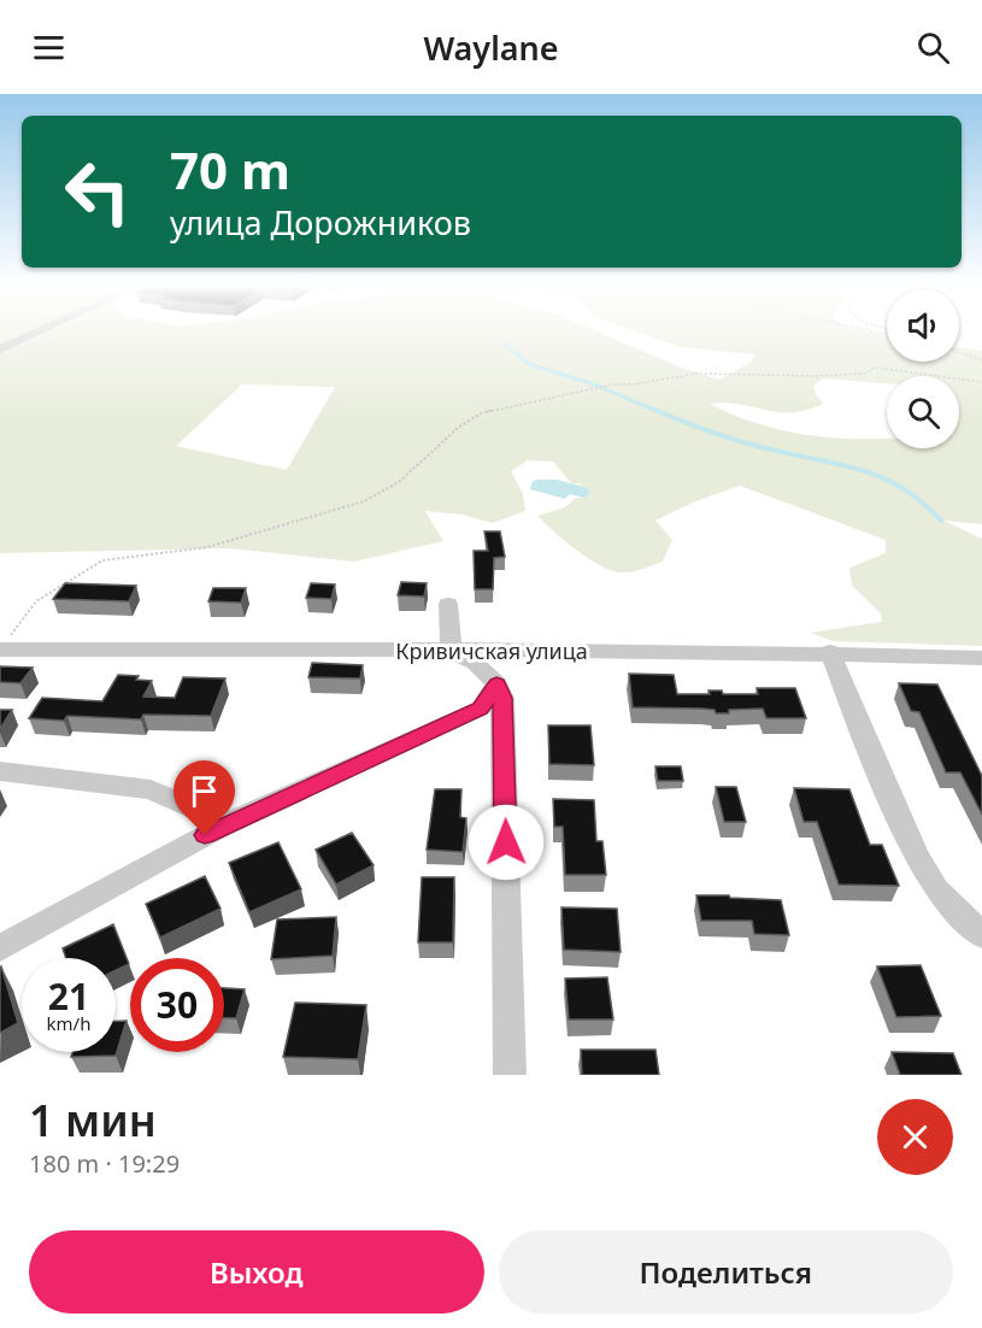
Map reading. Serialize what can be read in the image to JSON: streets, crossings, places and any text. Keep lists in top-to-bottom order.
{
  "streets": {
    "street": ["Кривичская улица"]
  },
  "page": {
    "header": "Waylane",
    "turn": ["70 m", "улица Дорожников"],
    "speed": "21 km/h",
    "limit": "30",
    "heading": ["1 мин", "180 m · 19:29"],
    "buttons": ["Выход", "Поделиться"]
  }
}
